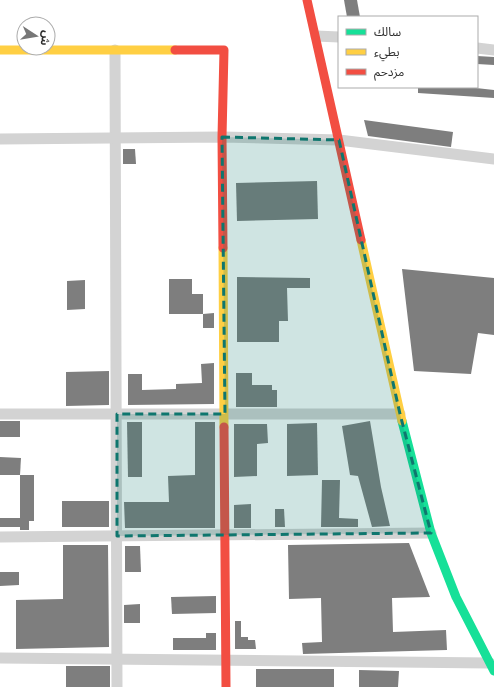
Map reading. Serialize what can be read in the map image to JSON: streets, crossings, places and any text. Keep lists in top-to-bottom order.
{
  "legend": ["سالك", "بطيء", "مزدحم"],
  "north": "right"
}
